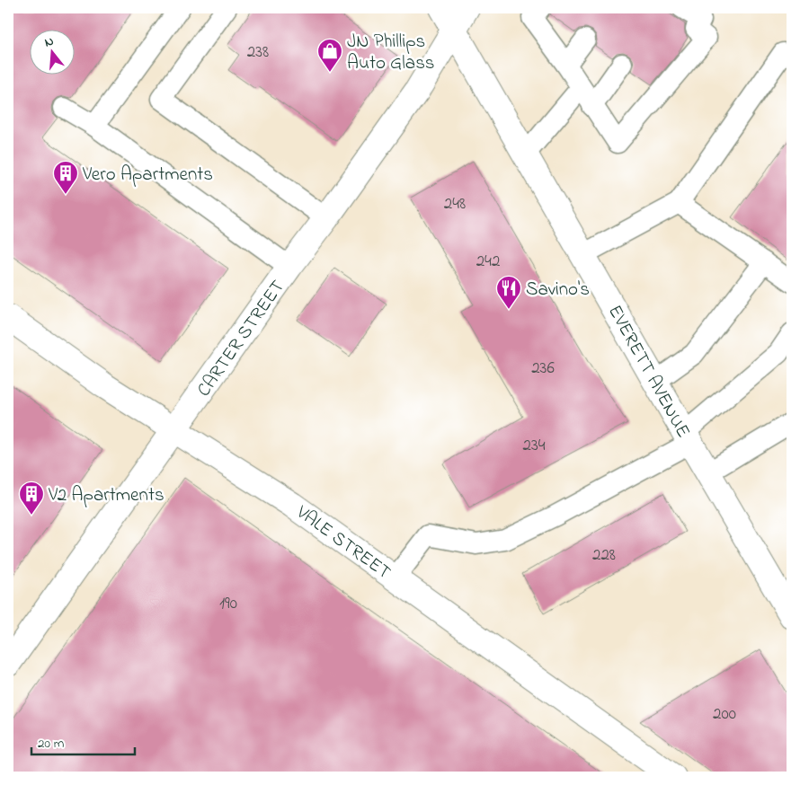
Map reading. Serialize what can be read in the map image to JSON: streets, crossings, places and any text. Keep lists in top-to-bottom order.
{
  "streets": {
    "street": ["CARTER STREET", "EVERETT AVENUE", "VALE STREET"]
  },
  "crossings": [
    ["CARTER STREET", "EVERETT AVENUE"],
    ["CARTER STREET", "VALE STREET"]
  ],
  "places": {
    "shop": ["JN Phillips Auto Glass"],
    "building": ["Vero Apartments", "V2 Apartments"],
    "restaurant": ["Savino's"]
  },
  "house_numbers": [
    "238",
    "248",
    "242",
    "236",
    "234",
    "228",
    "190",
    "200"
  ],
  "scale_bar": "20 m",
  "north": "top"
}
